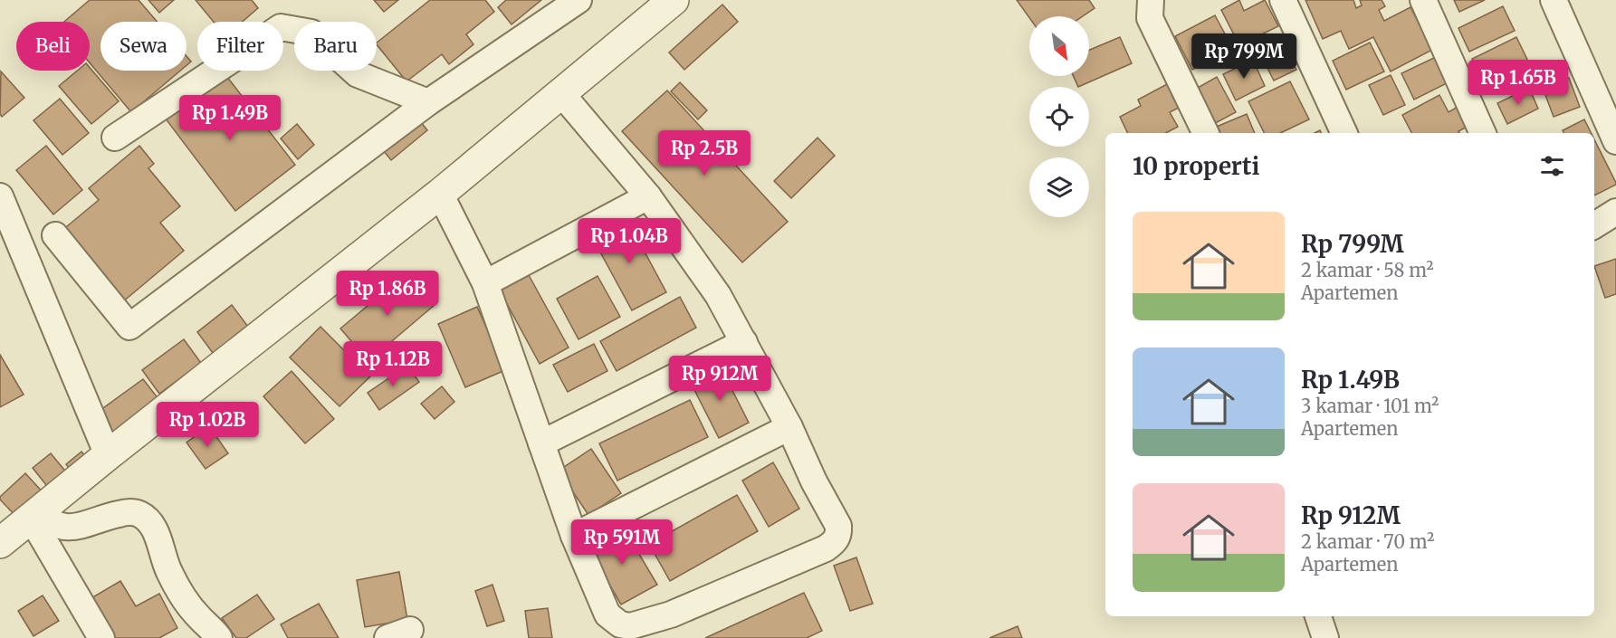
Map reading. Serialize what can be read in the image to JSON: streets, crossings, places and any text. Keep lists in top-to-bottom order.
{
  "north": "bottom right",
  "page": {
    "chip": [
      "Beli",
      "Sewa",
      "Filter",
      "Baru"
    ],
    "price": [
      "Rp 799M",
      "Rp 1.65B",
      "Rp 1.49B",
      "Rp 2.5B",
      "Rp 1.04B",
      "Rp 1.86B",
      "Rp 1.12B",
      "Rp 912M",
      "Rp 1.02B",
      "Rp 591M"
    ],
    "heading": "10 properti",
    "list": [
      {
        "name": "Rp 799M",
        "note": "2 kamar · 58 m² · Apartemen"
      },
      {
        "name": "Rp 1.49B",
        "note": "3 kamar · 101 m² · Apartemen"
      },
      {
        "name": "Rp 912M",
        "note": "2 kamar · 70 m² · Apartemen"
      }
    ]
  }
}
